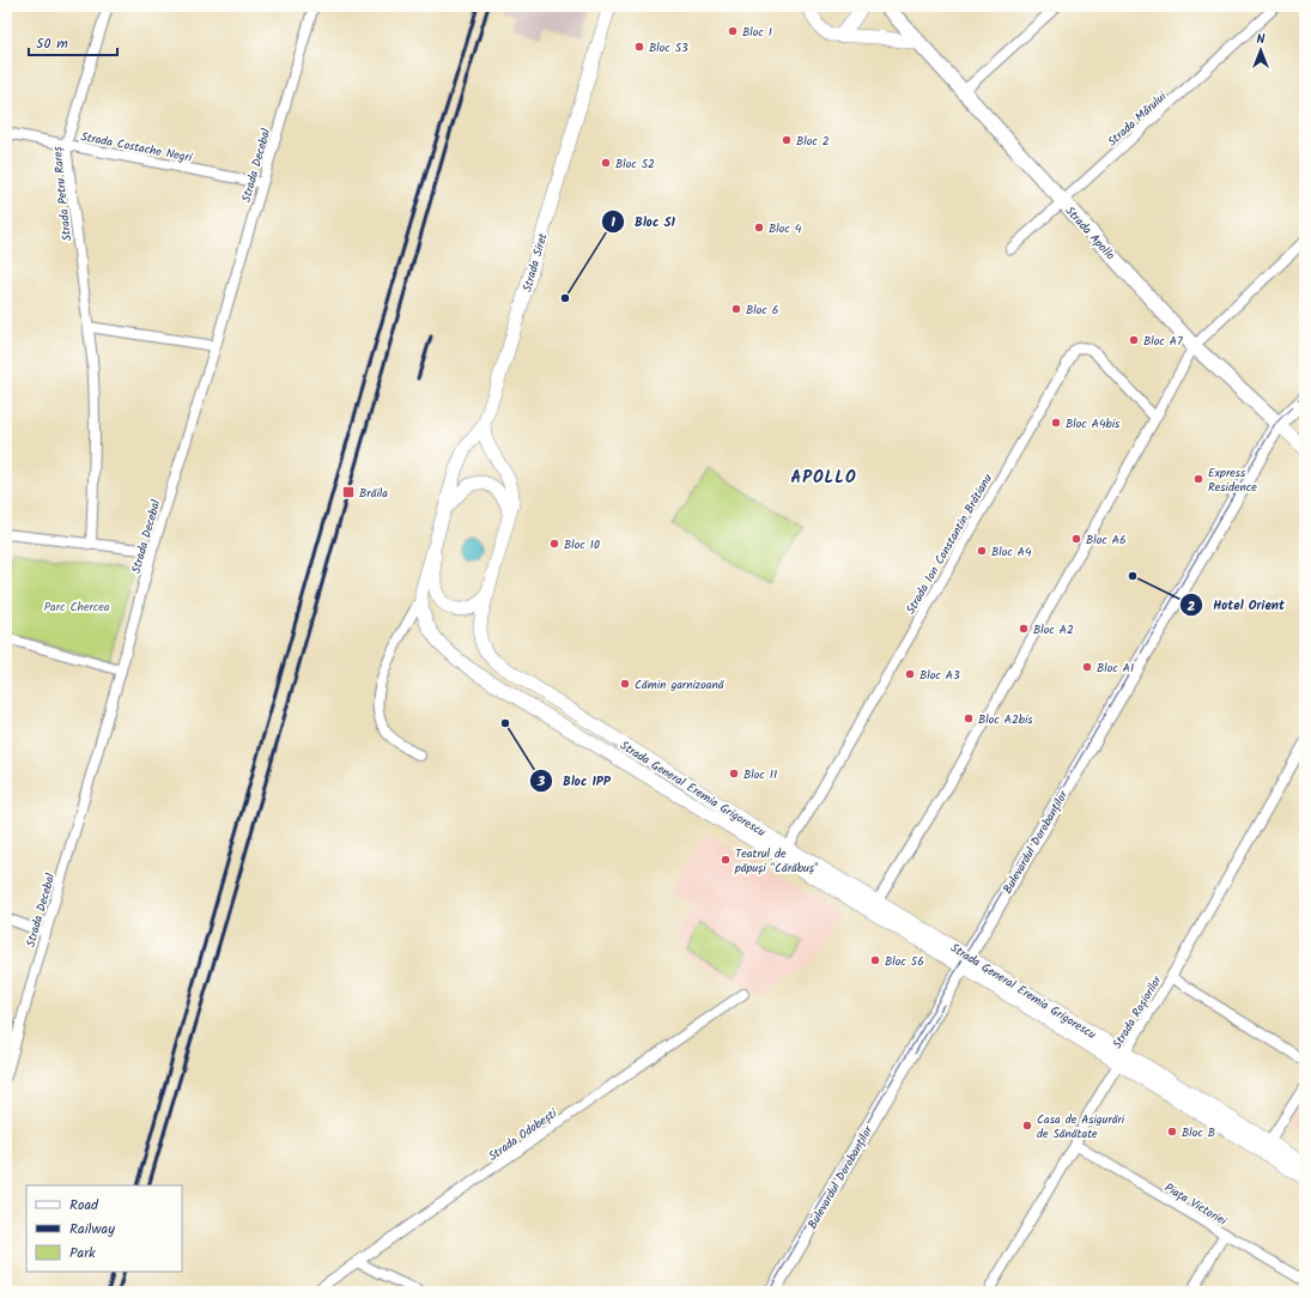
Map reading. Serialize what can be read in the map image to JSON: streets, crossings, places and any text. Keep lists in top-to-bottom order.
{
  "streets": {
    "main road": ["Strada Apollo", "Bulevardul Dorobanților"],
    "street": [
      "Strada Mărului",
      "Strada Costache Negri",
      "Strada Decebal",
      "Strada Petru Rareș",
      "Strada Siret",
      "Strada Ion Constantin Brătianu",
      "Strada General Eremia Grigorescu",
      "Strada Roșiorilor",
      "Strada Odobești",
      "Piața Victoriei"
    ]
  },
  "crossings": [
    ["Strada Mărului", "Strada Apollo"],
    ["Strada Costache Negri", "Strada Decebal"],
    ["Strada Costache Negri", "Strada Petru Rareș"],
    ["Strada Apollo", "Bulevardul Dorobanților"],
    ["Strada Siret", "Strada General Eremia Grigorescu"],
    ["Strada Ion Constantin Brătianu", "Strada General Eremia Grigorescu"],
    ["Strada General Eremia Grigorescu", "Bulevardul Dorobanților"],
    ["Strada General Eremia Grigorescu", "Strada Roșiorilor"],
    ["Strada Roșiorilor", "Piața Victoriei"]
  ],
  "districts": ["APOLLO"],
  "parks": ["Parc Chercea"],
  "places": {
    "other": [
      "Bloc 1",
      "Bloc S3",
      "Bloc 2",
      "Bloc S2",
      "Bloc 4",
      "Bloc S1",
      "Bloc 6",
      "Bloc A7",
      "Bloc A4bis",
      "Express Residence",
      "Bloc A6",
      "Bloc 10",
      "Bloc A4",
      "Hotel Orient",
      "Bloc A2",
      "Bloc A1",
      "Bloc A3",
      "Cămin garnizoană",
      "Bloc A2bis",
      "Bloc 1PP",
      "Bloc 11",
      "Teatrul de păpuși \"Cărăbuș\"",
      "Bloc 56",
      "Casa de Asigurări de Sănătate",
      "Bloc B"
    ],
    "transit": ["Brăila"]
  },
  "legend": ["Road", "Railway", "Park"],
  "scale_bar": "50 m",
  "north": "top"
}
